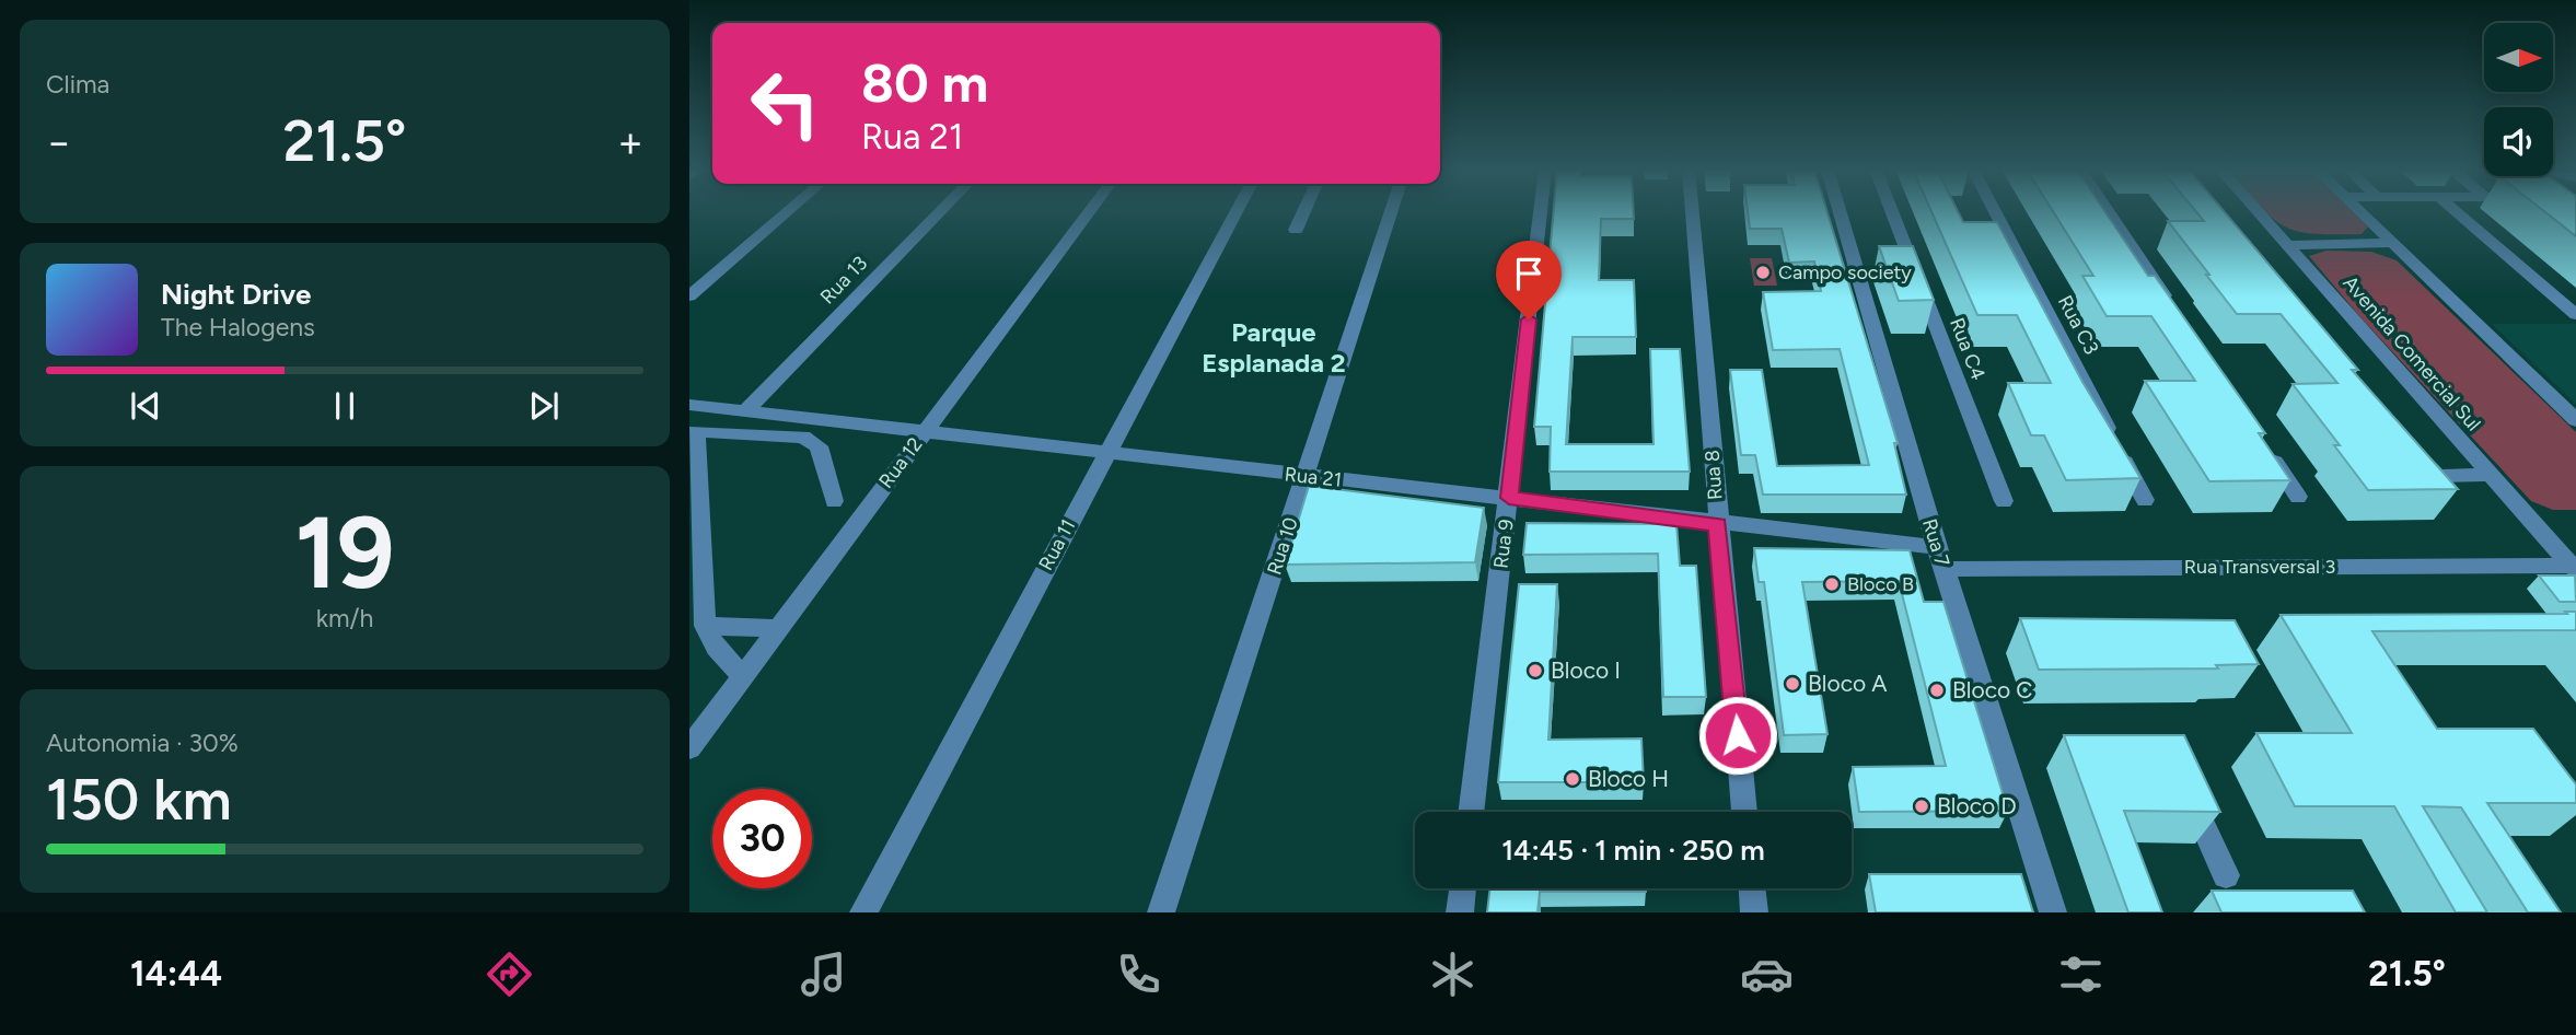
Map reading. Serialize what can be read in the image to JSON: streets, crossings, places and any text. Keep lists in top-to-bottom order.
{
  "streets": {
    "street": [
      "Rua 13",
      "Rua C3",
      "Rua C4",
      "Avenida Comercial Sul",
      "Rua 12",
      "Rua 8",
      "Rua 21",
      "Rua 7",
      "Rua 9",
      "Rua 11",
      "Rua 10",
      "Rua Transversal 3"
    ]
  },
  "crossings": [
    ["Rua 13", "Rua 21"],
    ["Avenida Comercial Sul", "Rua Transversal 3"],
    ["Rua 12", "Rua 21"],
    ["Rua 8", "Rua 21"],
    ["Rua 21", "Rua 7"],
    ["Rua 21", "Rua 9"],
    ["Rua 21", "Rua 11"],
    ["Rua 21", "Rua 10"],
    ["Rua 21", "Rua Transversal 3"],
    ["Rua 7", "Rua Transversal 3"]
  ],
  "districts": ["Parque Esplanada 2"],
  "places": [
    "Campo society",
    "Bloco B",
    "Bloco I",
    "Bloco A",
    "Bloco C",
    "Bloco H",
    "Bloco D"
  ],
  "north": "right",
  "page": {
    "tile": [
      "Clima",
      ["19", "km/h"],
      ["Autonomia · 30%", "150 km"]
    ],
    "turn": ["80 m", "Rua 21"],
    "heat": ["−", "21.5°", "+"],
    "song": ["Night Drive", "The Halogens"],
    "limit": "30",
    "trip": "14:45 · 1 min · 250 m",
    "tabs": ["14:44", "21.5°"]
  }
}
